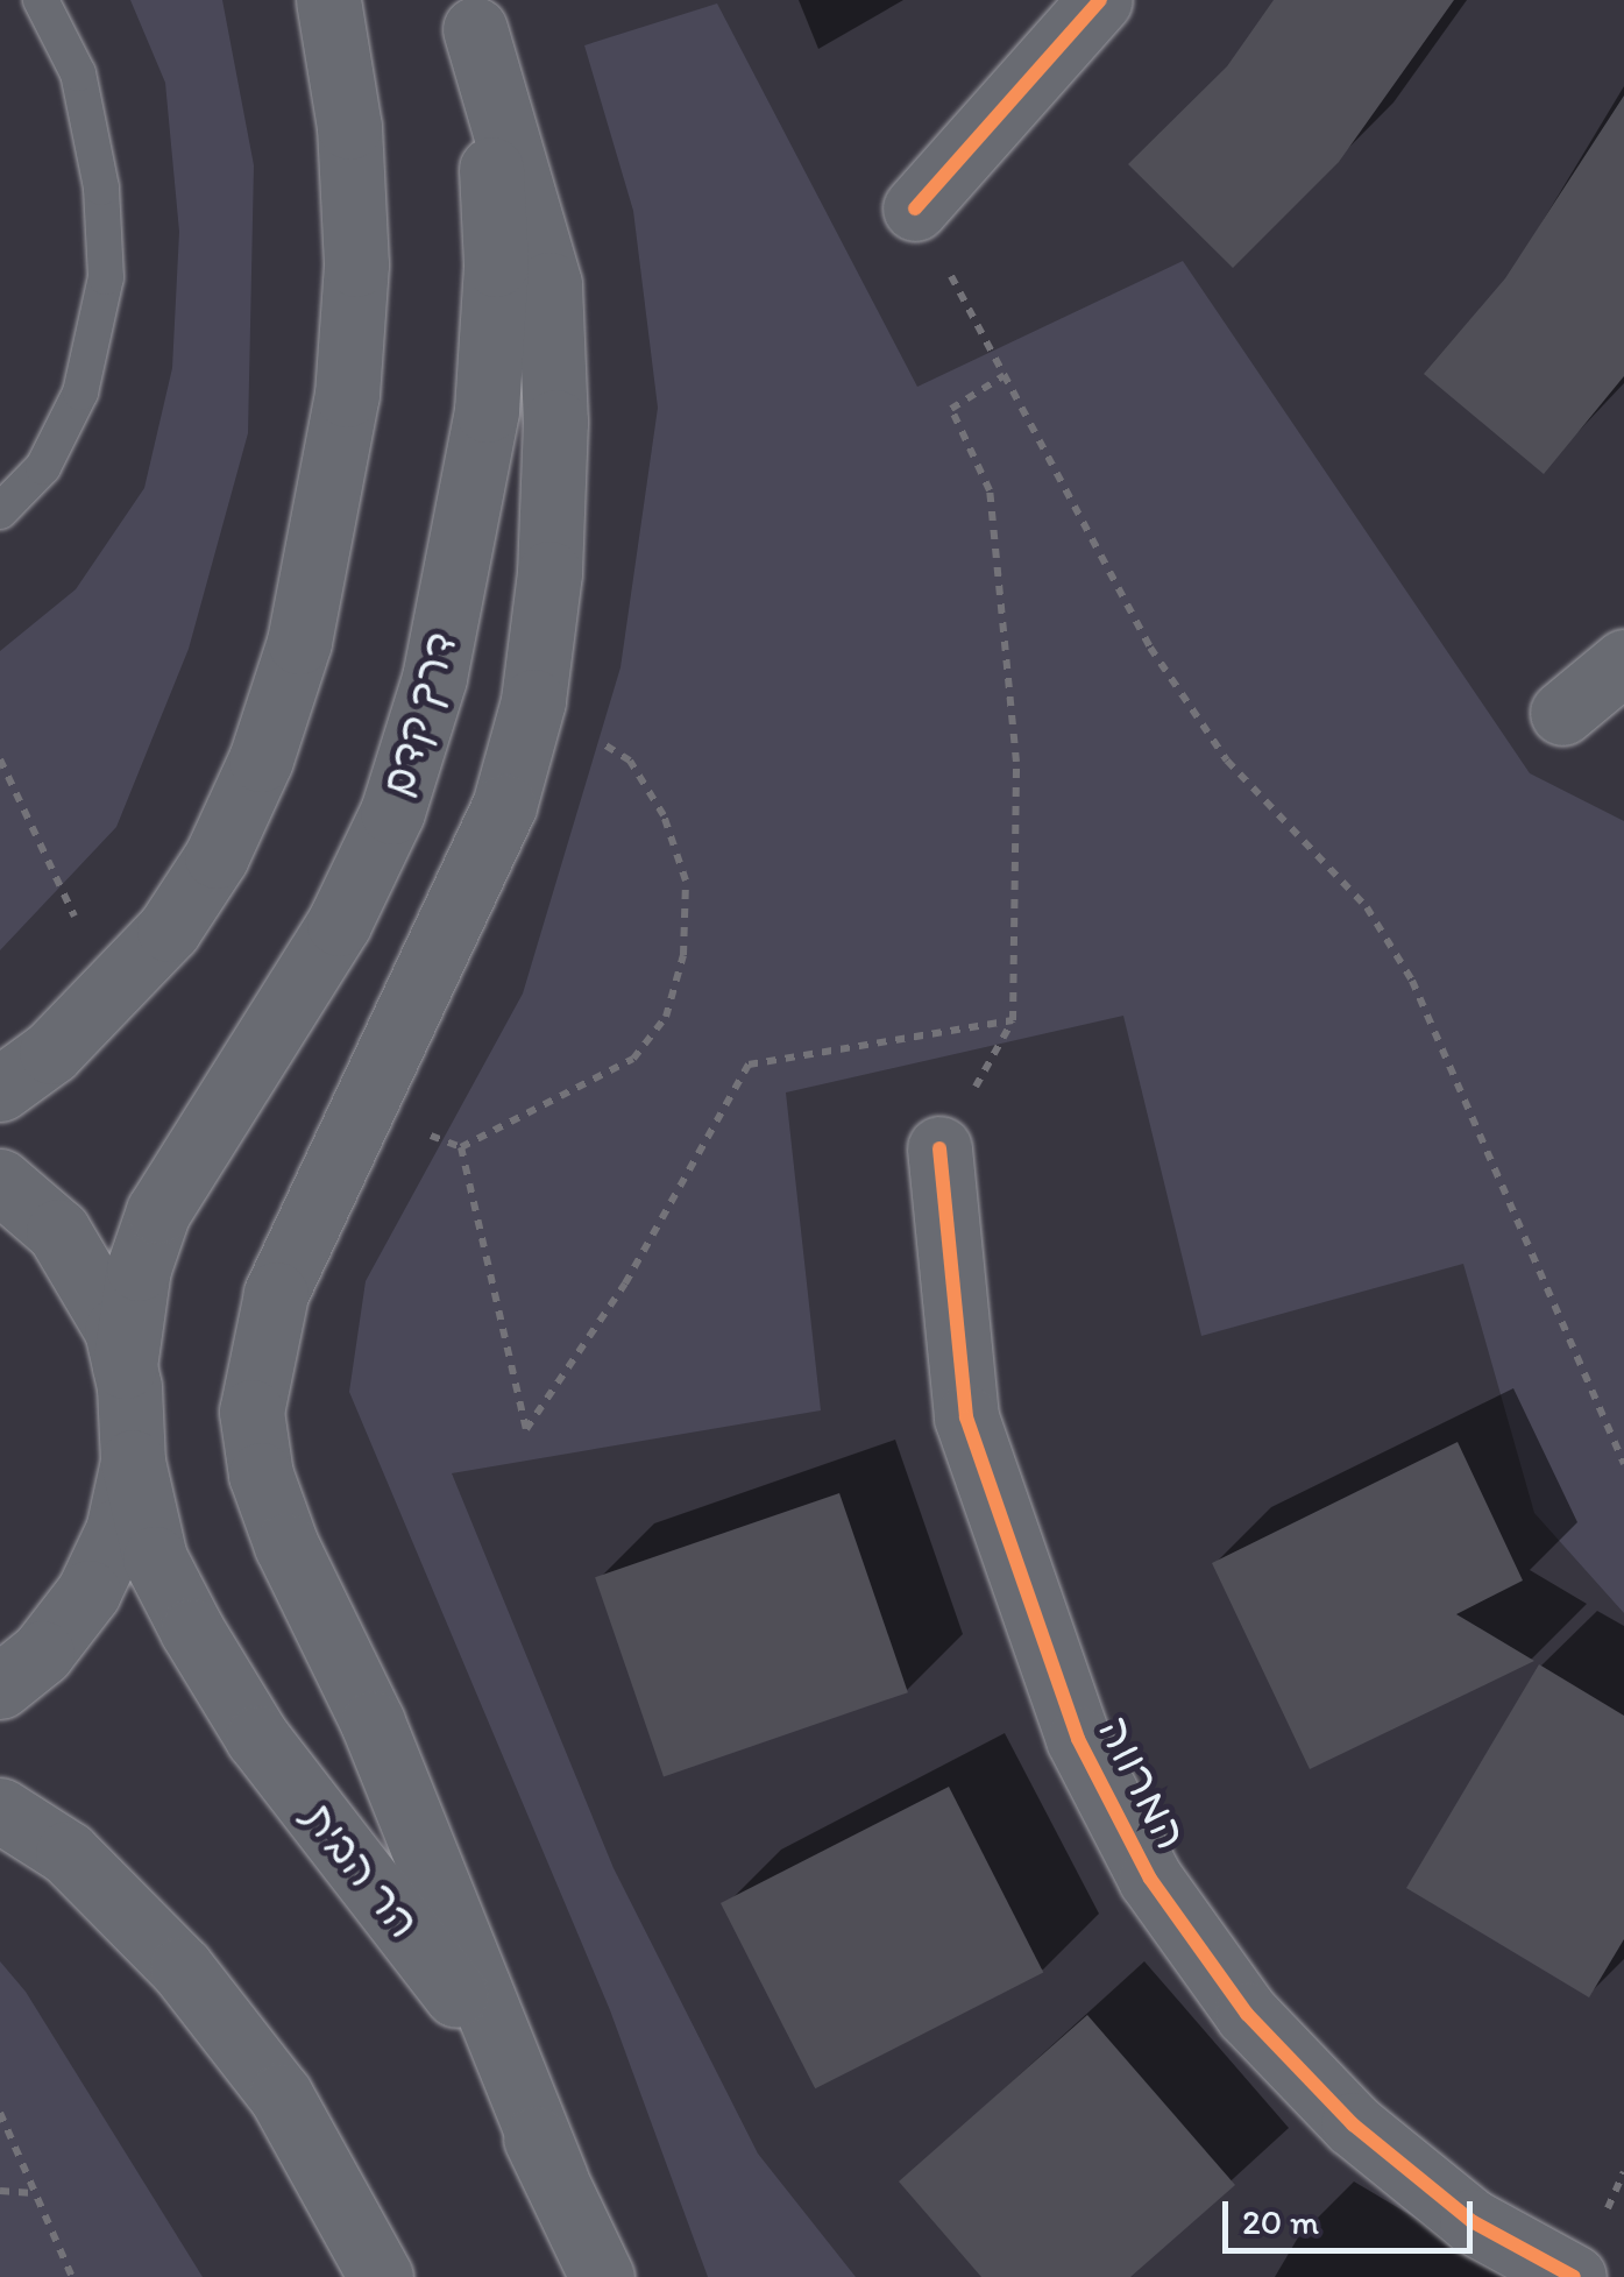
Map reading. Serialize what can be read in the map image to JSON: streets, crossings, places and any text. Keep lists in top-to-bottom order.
{
  "streets": {
    "main road": ["דרך קדם", "המרווה", "הר הבית"]
  },
  "scale_bar": "20 m"
}
